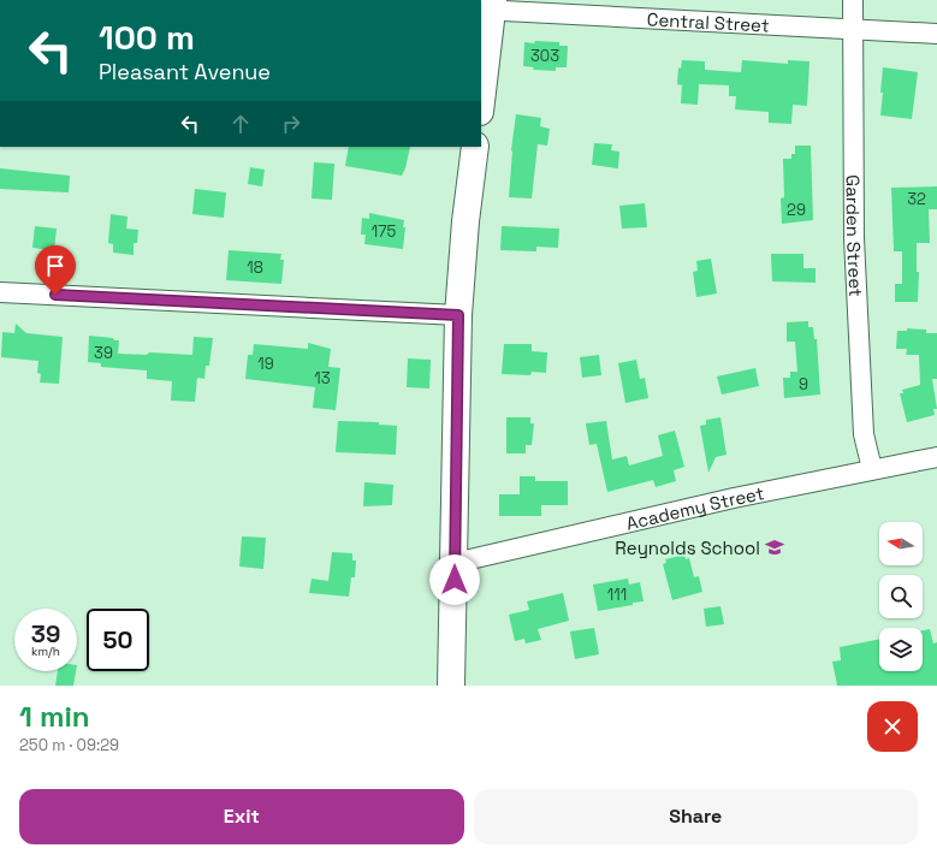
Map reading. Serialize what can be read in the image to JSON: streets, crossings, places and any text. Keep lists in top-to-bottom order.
{
  "streets": {
    "street": ["Central Street", "Garden Street", "Academy Street"]
  },
  "crossings": [
    ["Central Street", "Garden Street"],
    ["Garden Street", "Academy Street"]
  ],
  "places": {
    "school or university": ["Reynolds School"]
  },
  "house_numbers": [
    "303",
    "32",
    "29",
    "175",
    "18",
    "39",
    "19",
    "13",
    "9",
    "111"
  ],
  "north": "left",
  "page": {
    "turn": ["100 m", "Pleasant Avenue"],
    "speed": "39 km/h",
    "limit": "50",
    "heading": ["1 min", "250 m · 09:29"],
    "buttons": ["Exit", "Share"]
  }
}
